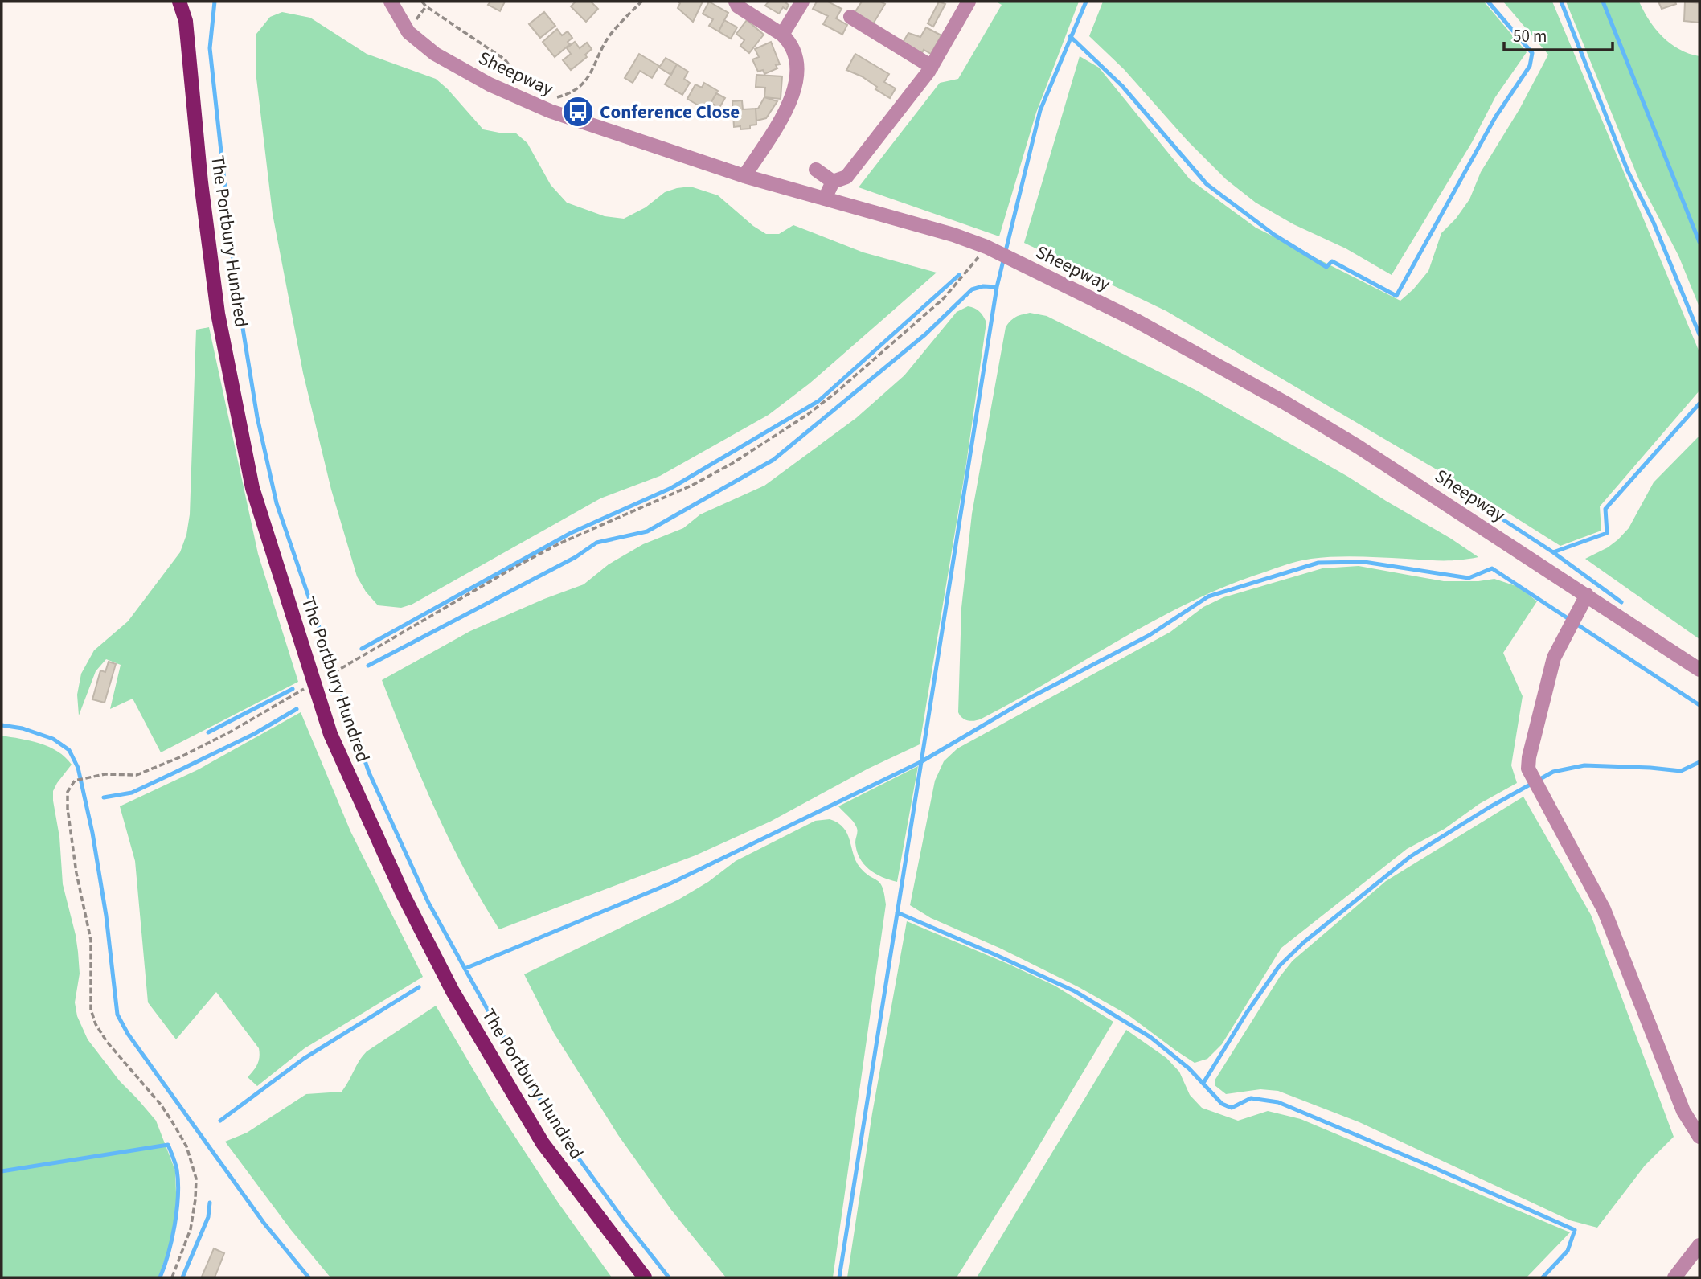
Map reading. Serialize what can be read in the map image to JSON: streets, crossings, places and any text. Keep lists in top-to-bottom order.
{
  "streets": {
    "main road": ["The Portbury Hundred"],
    "street": ["Sheepway"]
  },
  "places": {
    "bus stop": ["Conference Close"]
  },
  "scale_bar": "50 m"
}
